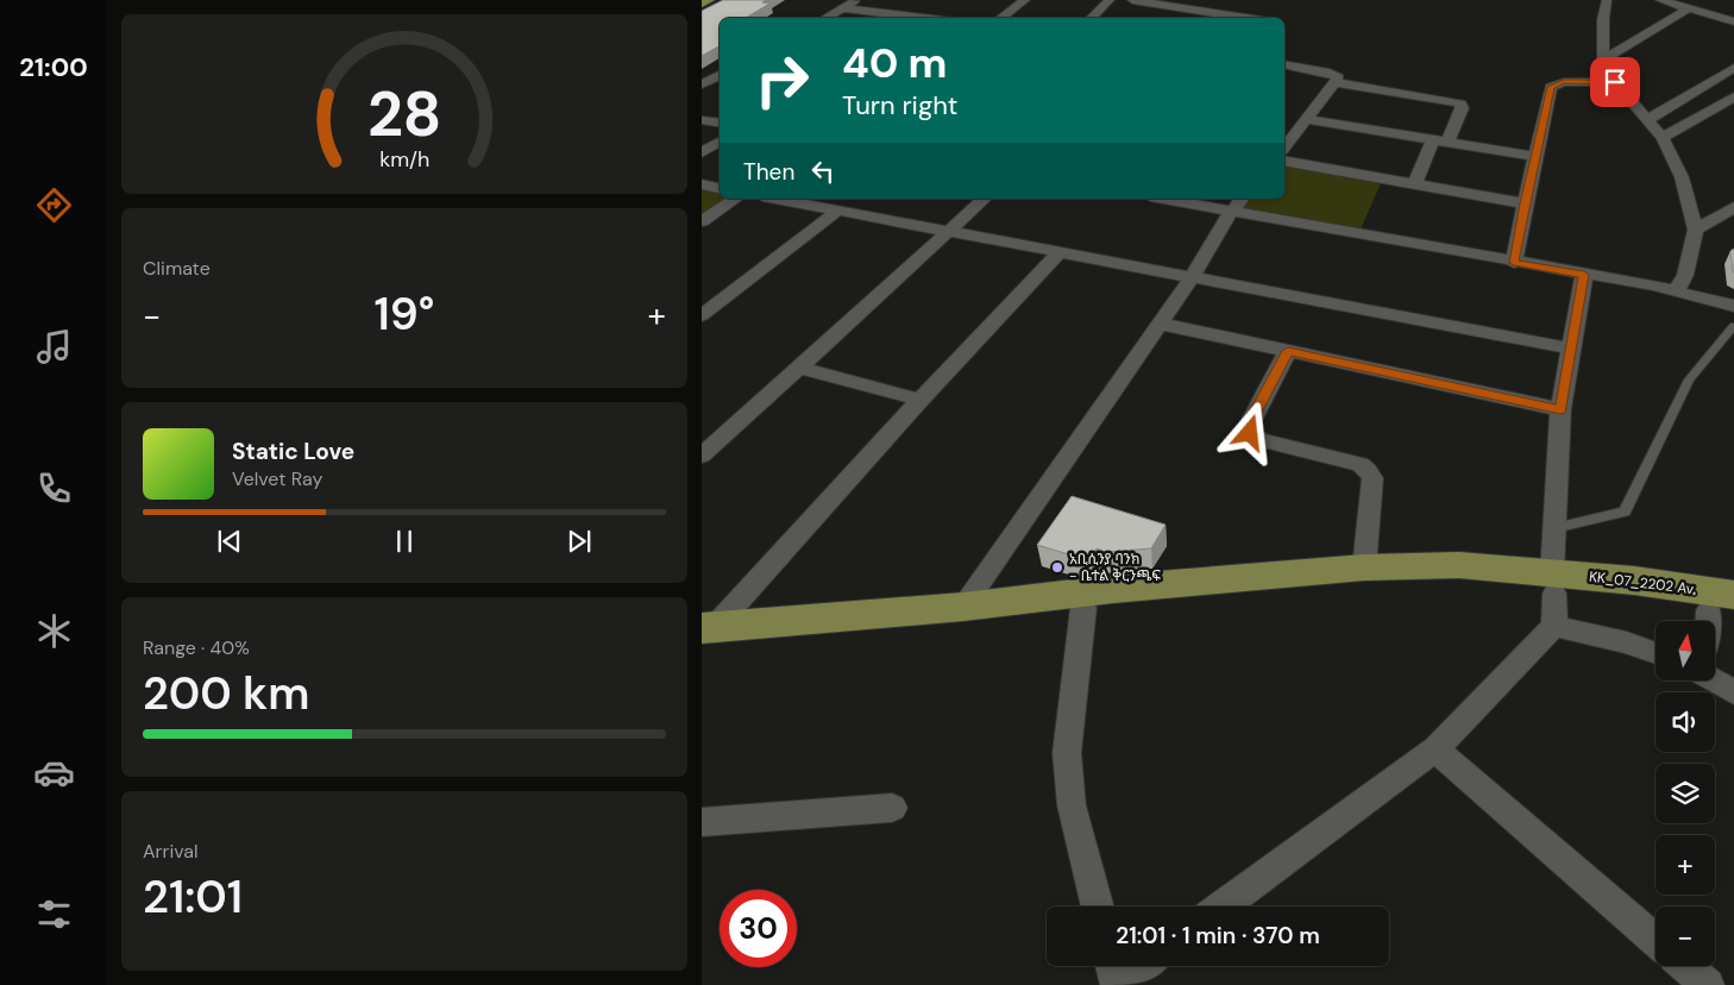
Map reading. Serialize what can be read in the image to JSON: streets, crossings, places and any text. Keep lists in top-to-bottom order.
{
  "places": ["አቢሲንያ ባንክ - ቤተል ቅርንጫፍ"],
  "north": "top",
  "page": {
    "tabs": "21:00",
    "turn": ["40 m", "Turn right"],
    "then": "Then",
    "tile": [
      "Climate",
      ["Range · 40%", "200 km"],
      ["Arrival", "21:01"]
    ],
    "heat": ["−", "19°", "+"],
    "song": ["Static Love", "Velvet Ray"],
    "map_buttons": ["+", "−"],
    "limit": "30",
    "trip": "21:01 · 1 min · 370 m",
    "gauge": ["28", "km/h"]
  }
}
